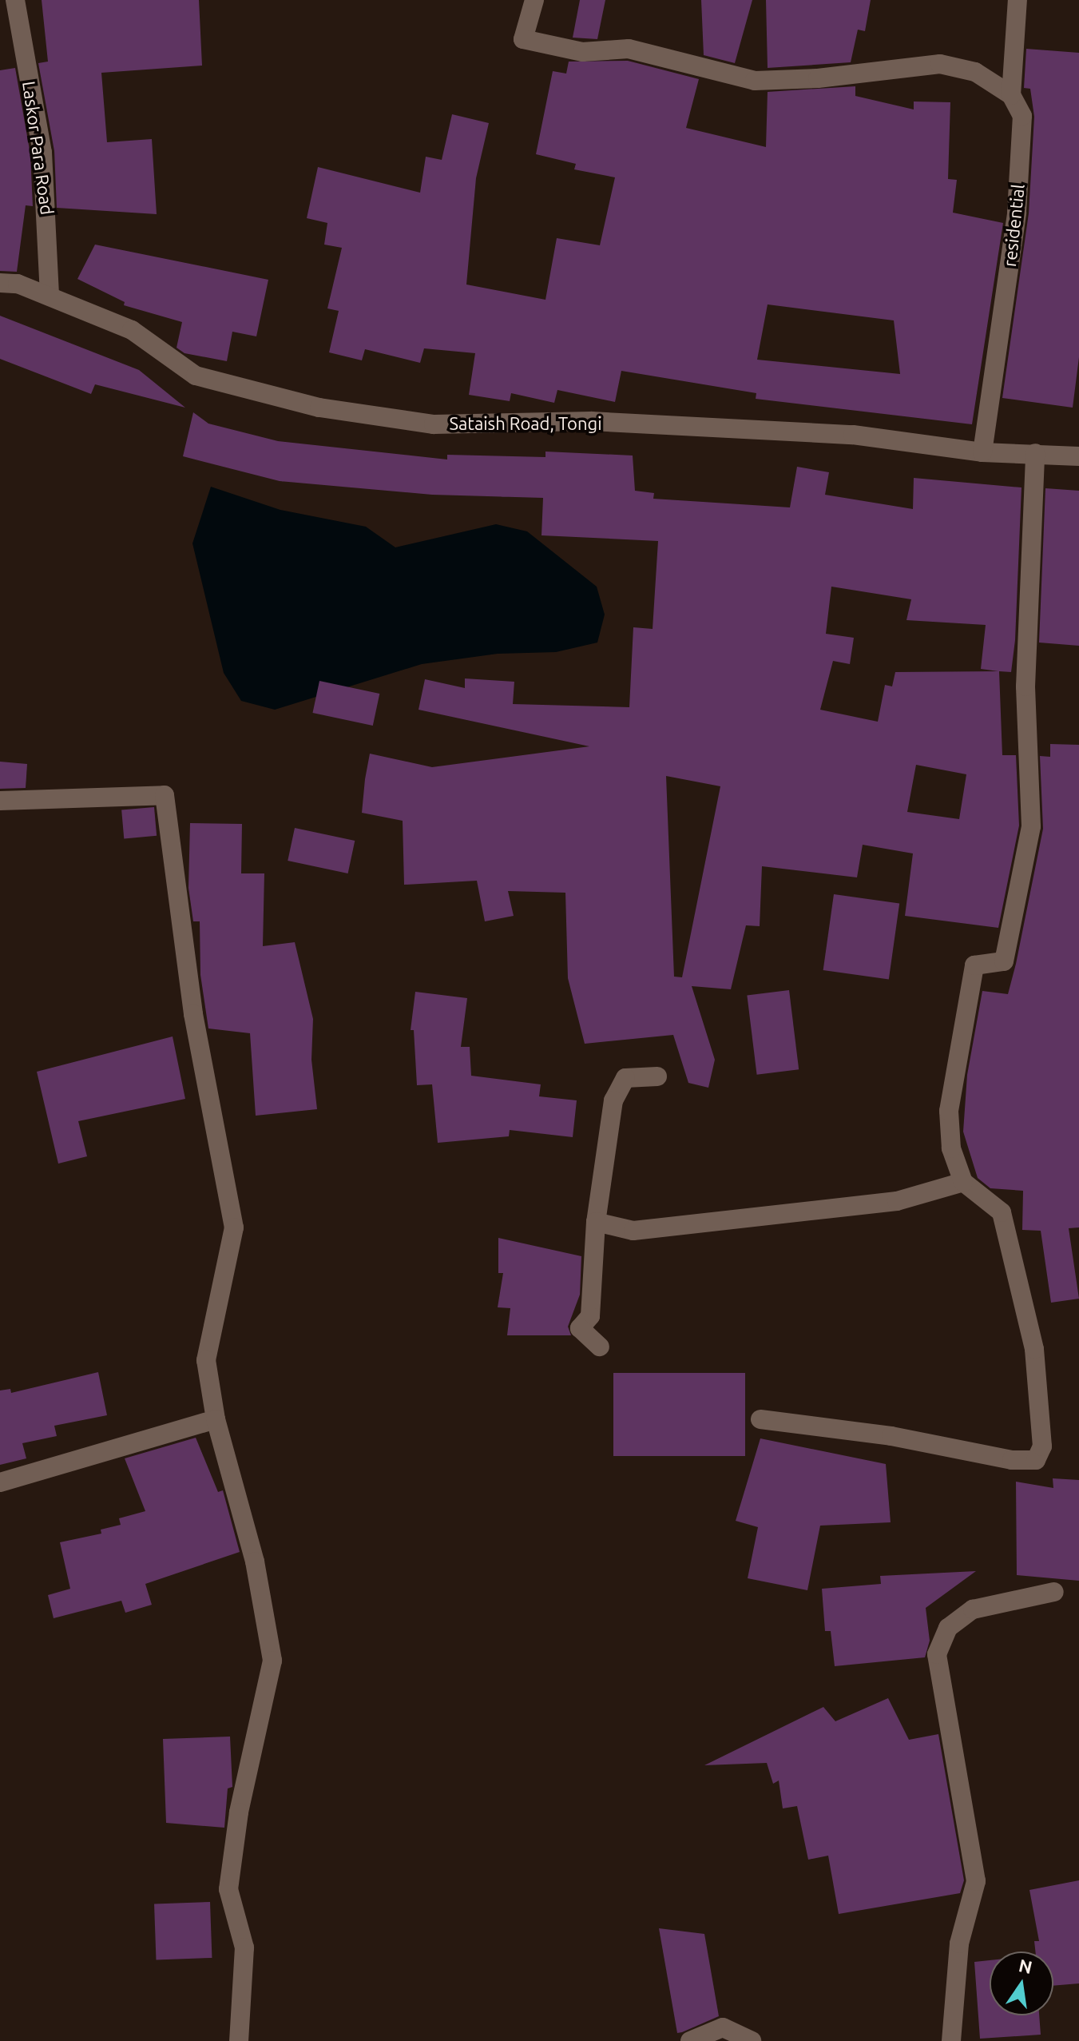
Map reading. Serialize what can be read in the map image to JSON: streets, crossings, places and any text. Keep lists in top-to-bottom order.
{
  "streets": {
    "street": ["Laskor Para Road", "residential", "Sataish Road, Tongi"]
  },
  "crossings": [
    ["Laskor Para Road", "Sataish Road, Tongi"],
    ["residential", "Sataish Road, Tongi"]
  ],
  "north": "top"
}
